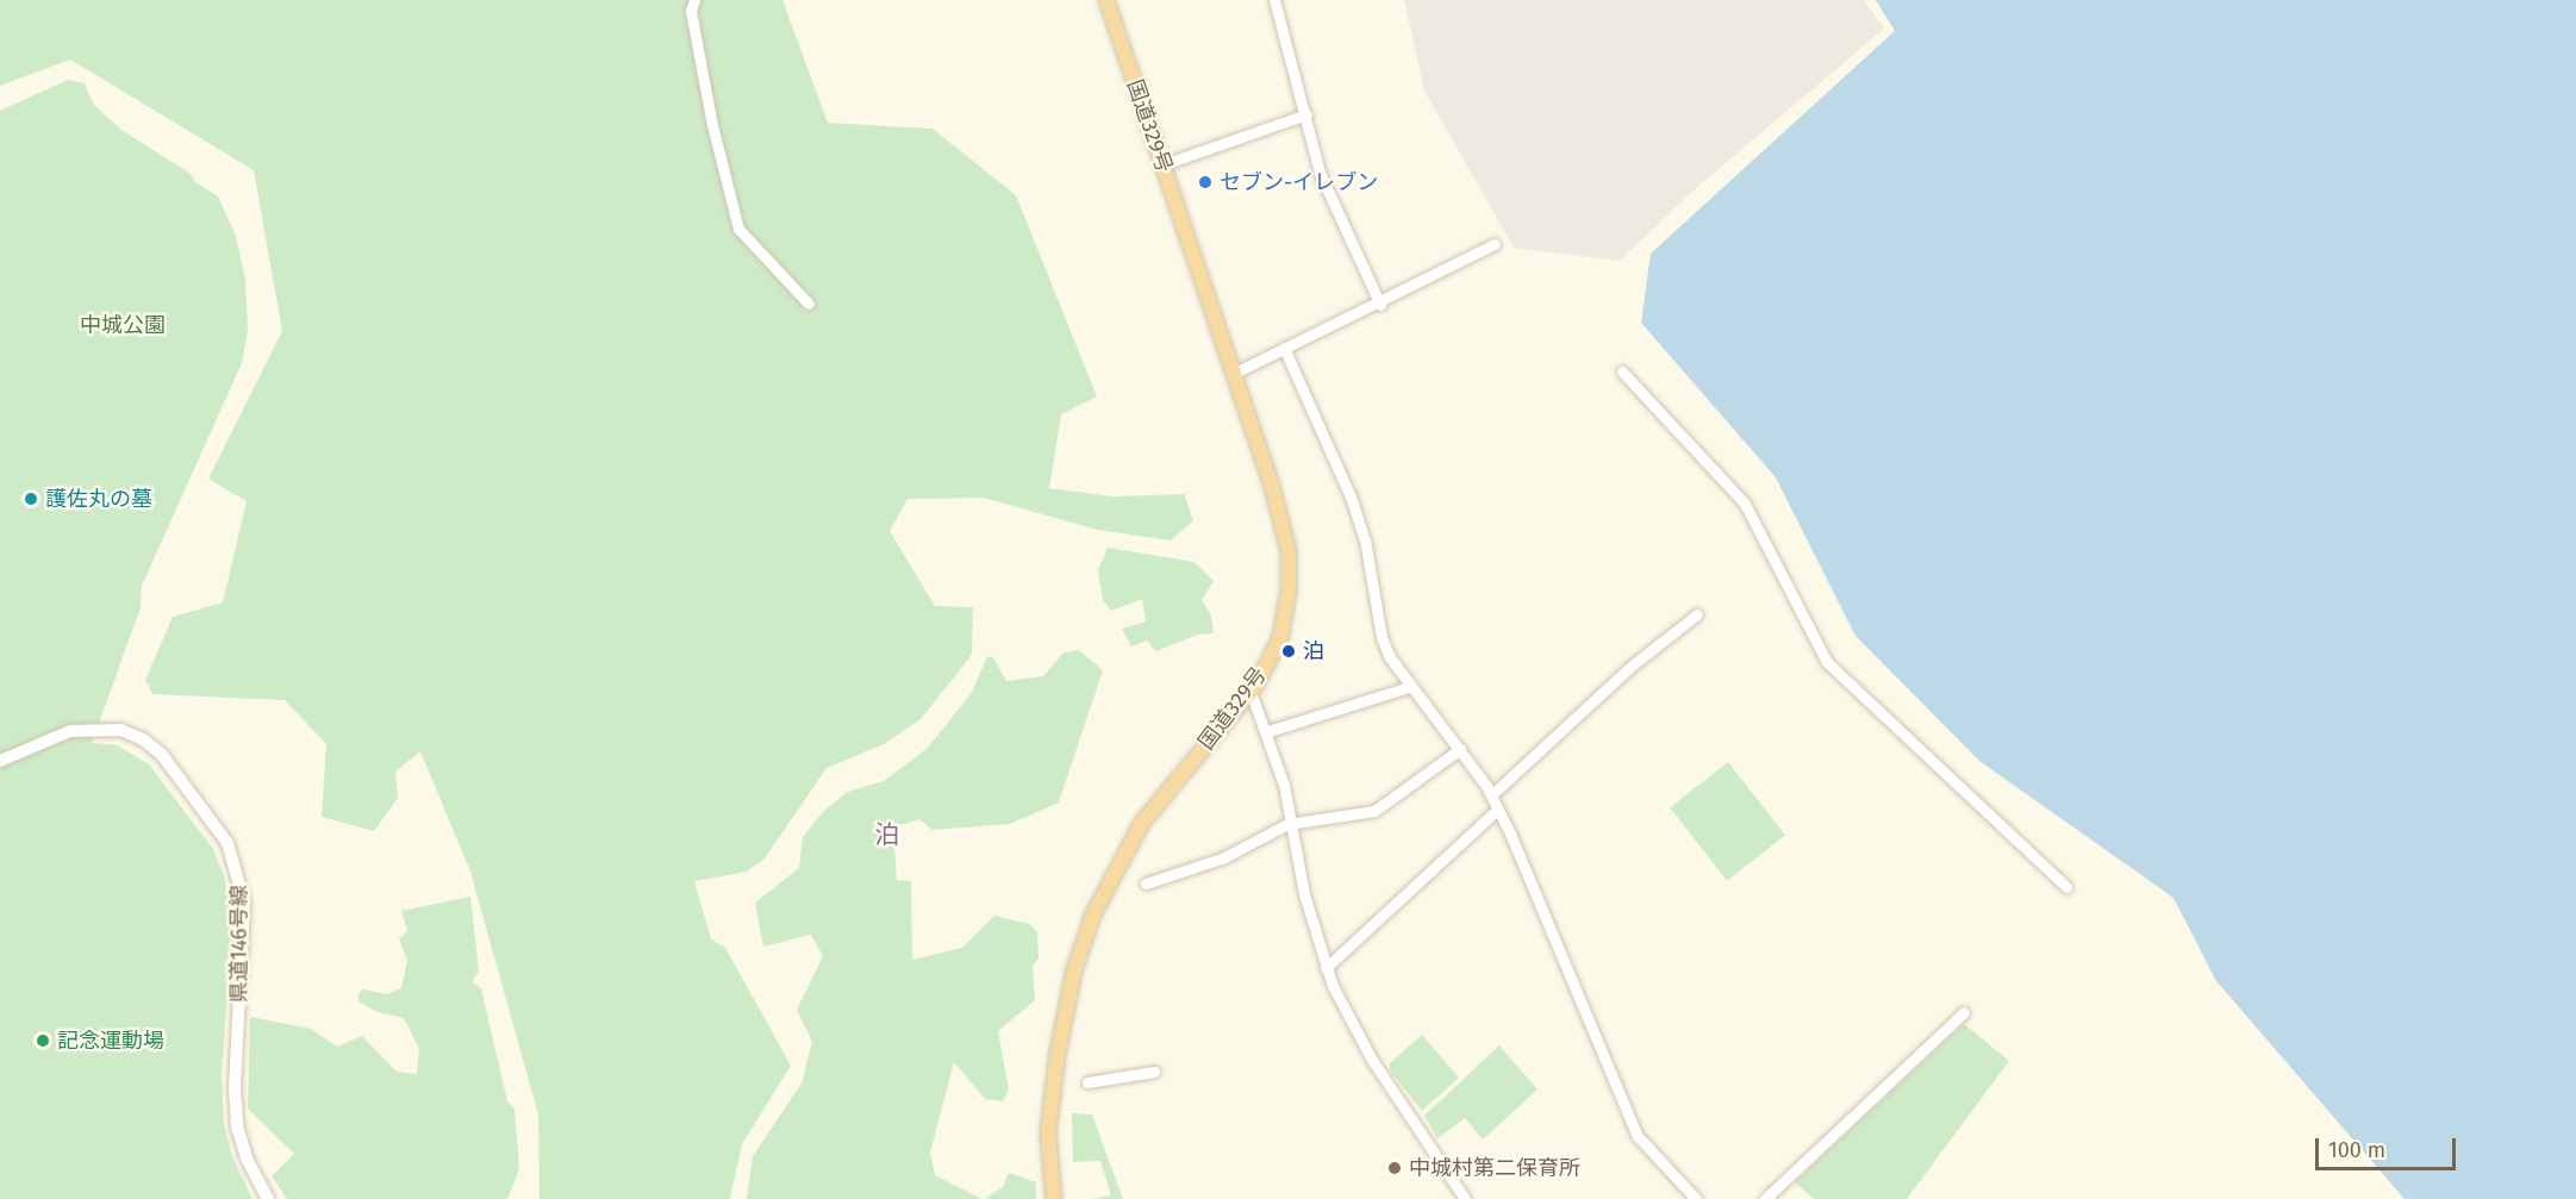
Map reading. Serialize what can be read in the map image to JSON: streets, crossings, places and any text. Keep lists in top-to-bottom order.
{
  "streets": {
    "highway": ["国道329号"],
    "main road": ["県道146号線"]
  },
  "districts": ["泊"],
  "parks": ["中城公園"],
  "places": [
    "セブン-イレブン",
    "護佐丸の墓",
    "泊",
    "記念運動場",
    "中城村第二保育所"
  ],
  "scale_bar": "100 m"
}
